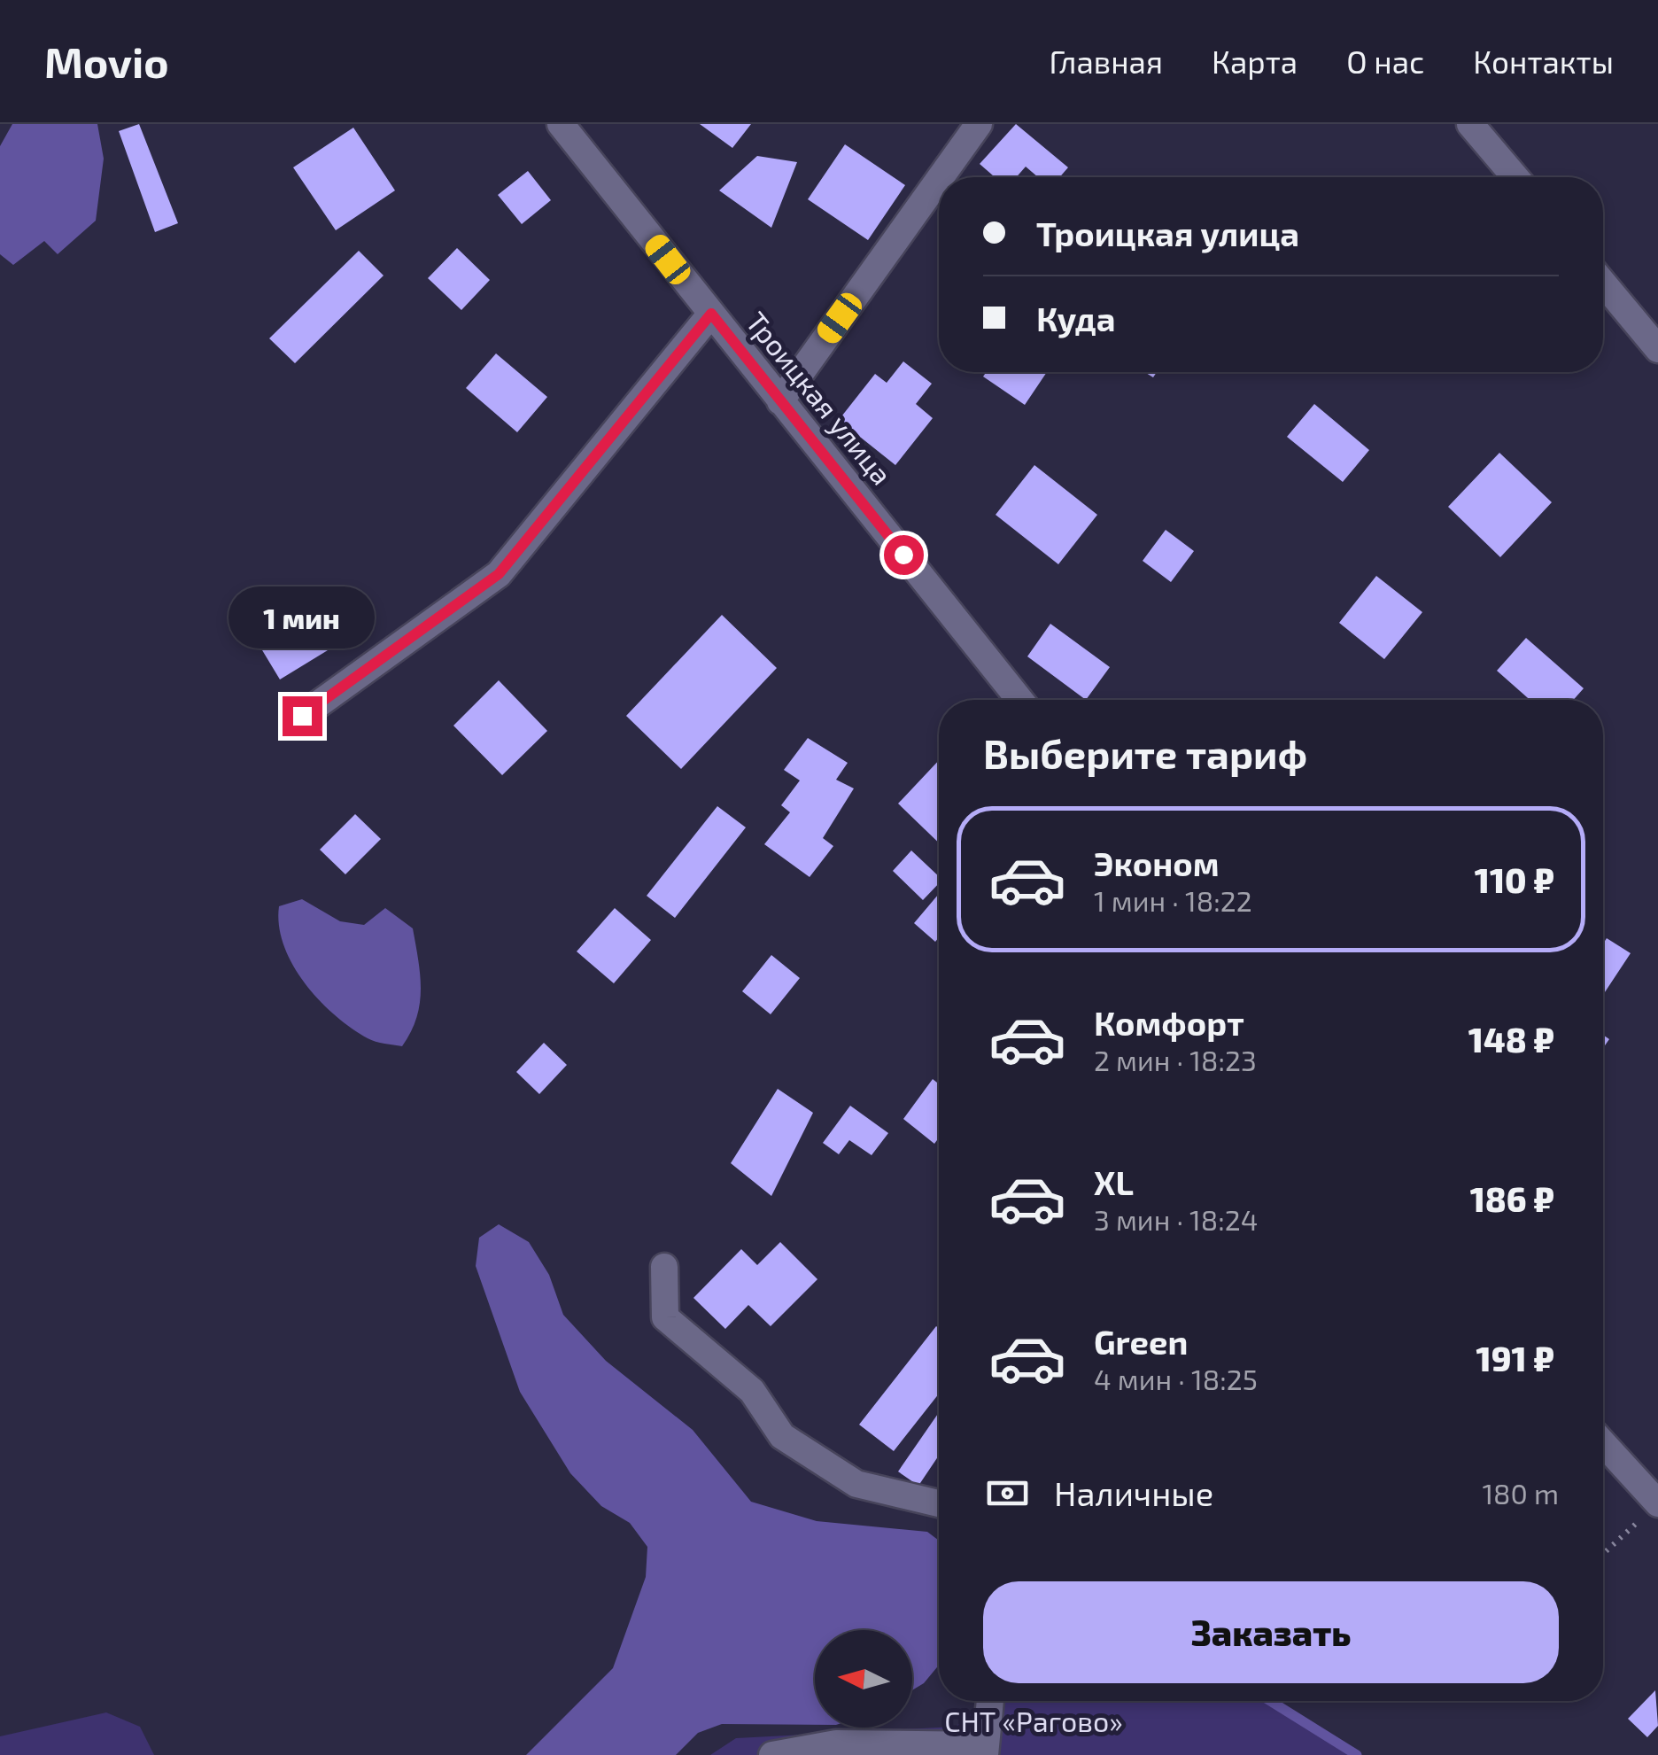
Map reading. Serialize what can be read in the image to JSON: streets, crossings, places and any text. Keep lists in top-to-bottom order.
{
  "streets": {
    "street": ["Троицкая улица"]
  },
  "parks": ["СНТ «Рагово»"],
  "north": "left",
  "page": {
    "header": "Movio",
    "nav": [
      "Главная",
      "Карта",
      "О нас",
      "Контакты"
    ],
    "banner": ["Троицкая улица", "Куда"],
    "bubble": "1 мин",
    "heading": "Выберите тариф",
    "list": [
      {
        "name": "Эконом",
        "note": "1 мин · 18:22",
        "value": "110 ₽"
      },
      {
        "name": "Комфорт",
        "note": "2 мин · 18:23",
        "value": "148 ₽"
      },
      {
        "name": "XL",
        "note": "3 мин · 18:24",
        "value": "186 ₽"
      },
      {
        "name": "Green",
        "note": "4 мин · 18:25",
        "value": "191 ₽"
      }
    ],
    "pay": ["Наличные", "180 m"],
    "buttons": "Заказать"
  }
}
